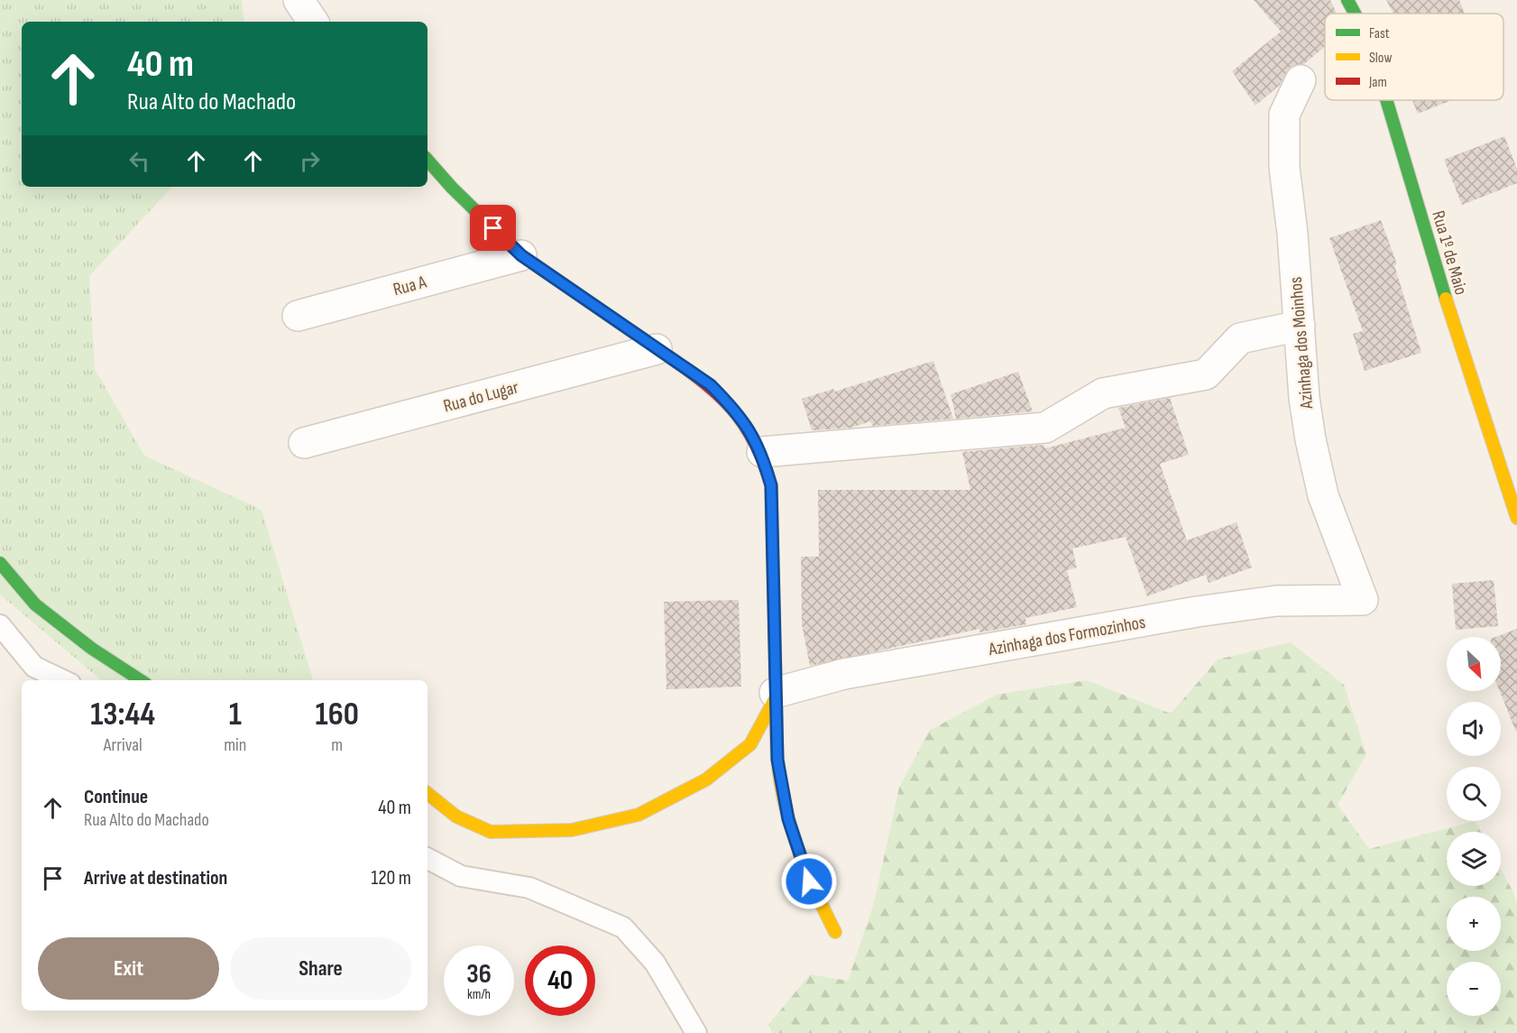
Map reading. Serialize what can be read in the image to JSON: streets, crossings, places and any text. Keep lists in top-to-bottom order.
{
  "streets": {
    "street": [
      "Rua 1º de Maio",
      "Rua A",
      "Azinhaga dos Moinhos",
      "Rua do Lugar",
      "Azinhaga dos Formozinhos"
    ]
  },
  "crossings": [
    ["Azinhaga dos Moinhos", "Azinhaga dos Formozinhos"]
  ],
  "legend": ["Fast", "Slow", "Jam"],
  "north": "bottom right",
  "page": {
    "turn": ["40 m", "Rua Alto do Machado"],
    "map_buttons": ["+", "−"],
    "eta": [
      "13:44",
      "Arrival",
      "1",
      "min",
      "160",
      "m"
    ],
    "list": [
      {
        "name": "Continue",
        "note": "Rua Alto do Machado",
        "value": "40 m"
      },
      {
        "name": "Arrive at destination",
        "value": "120 m"
      }
    ],
    "buttons": ["Exit", "Share"],
    "speed": "36 km/h",
    "limit": "40"
  }
}
